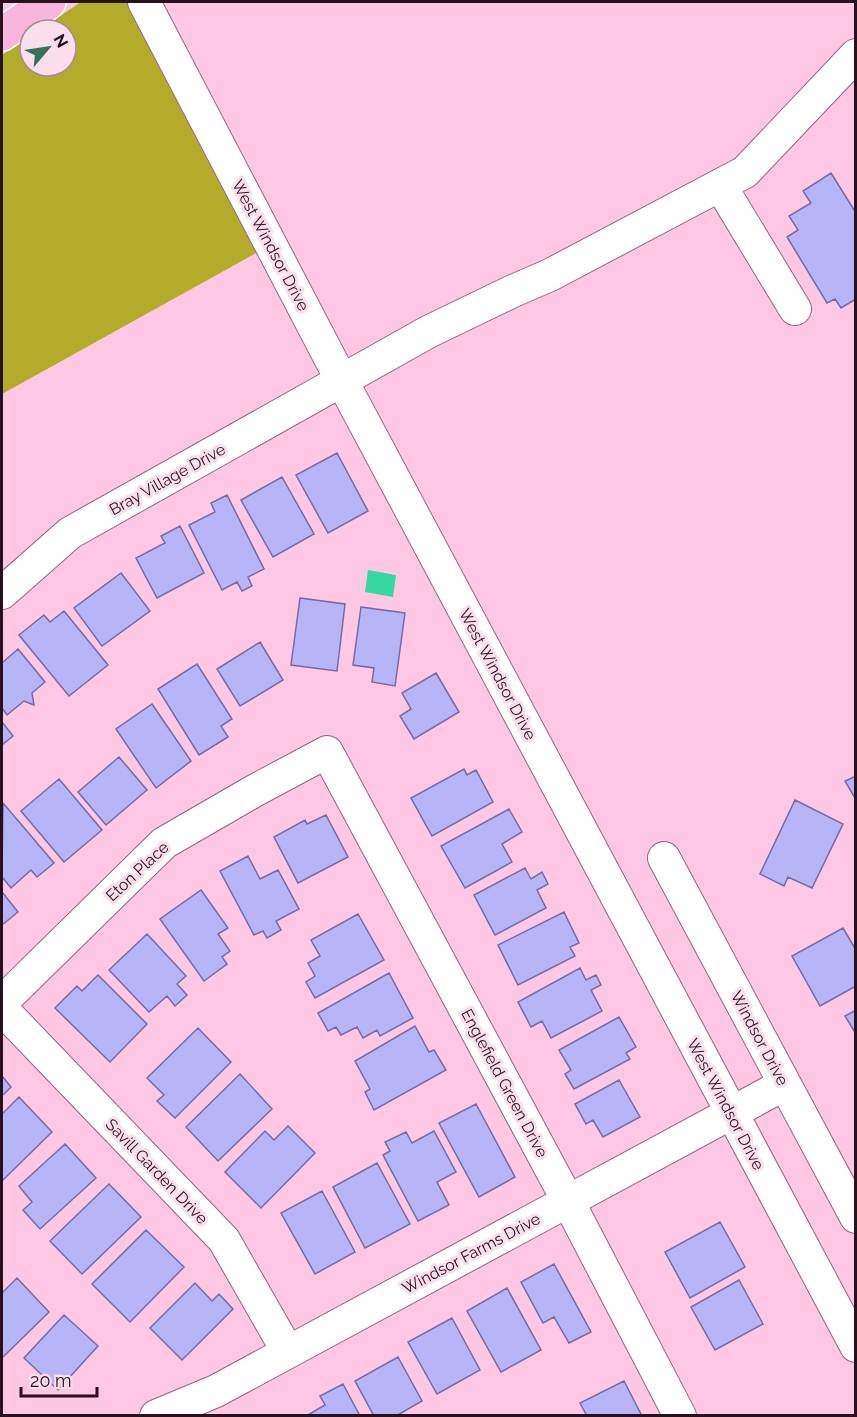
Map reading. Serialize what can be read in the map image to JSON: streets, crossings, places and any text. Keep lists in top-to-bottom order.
{
  "streets": {
    "street": [
      "West Windsor Drive",
      "Bray Village Drive",
      "Eton Place",
      "Windsor Drive",
      "Englefield Green Drive",
      "Savill Garden Drive",
      "Windsor Farms Drive"
    ]
  },
  "crossings": [
    ["West Windsor Drive", "Bray Village Drive"],
    ["West Windsor Drive", "Windsor Farms Drive"],
    ["Eton Place", "Englefield Green Drive"],
    ["Windsor Drive", "Windsor Farms Drive"],
    ["Englefield Green Drive", "Windsor Farms Drive"],
    ["Savill Garden Drive", "Windsor Farms Drive"]
  ],
  "scale_bar": "20 m",
  "north": "top right"
}
